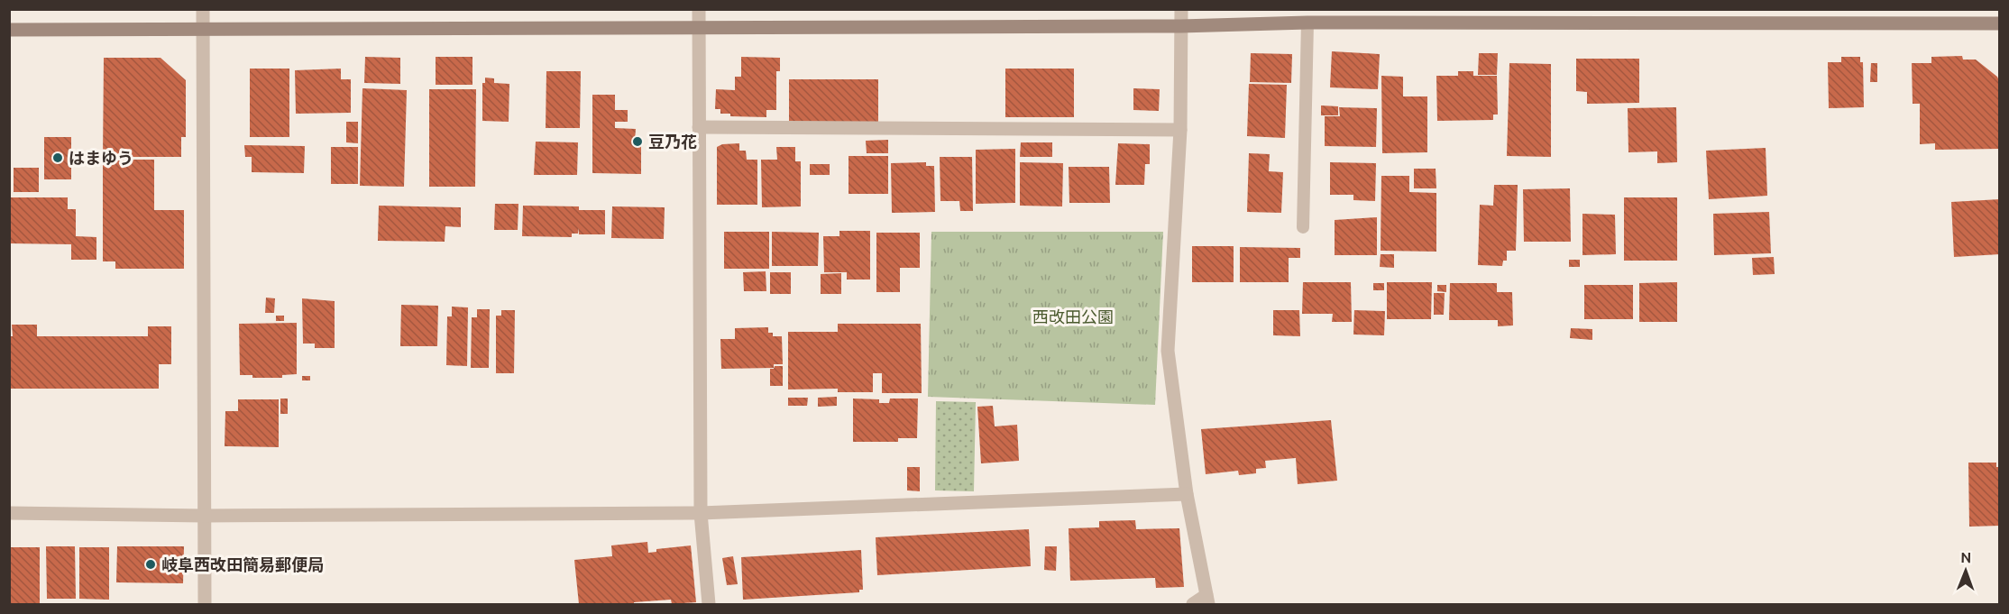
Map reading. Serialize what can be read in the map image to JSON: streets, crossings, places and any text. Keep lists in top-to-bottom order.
{
  "parks": ["西改田公園"],
  "places": ["豆乃花", "はまゆう", "岐阜西改田簡易郵便局"],
  "north": "top"
}
